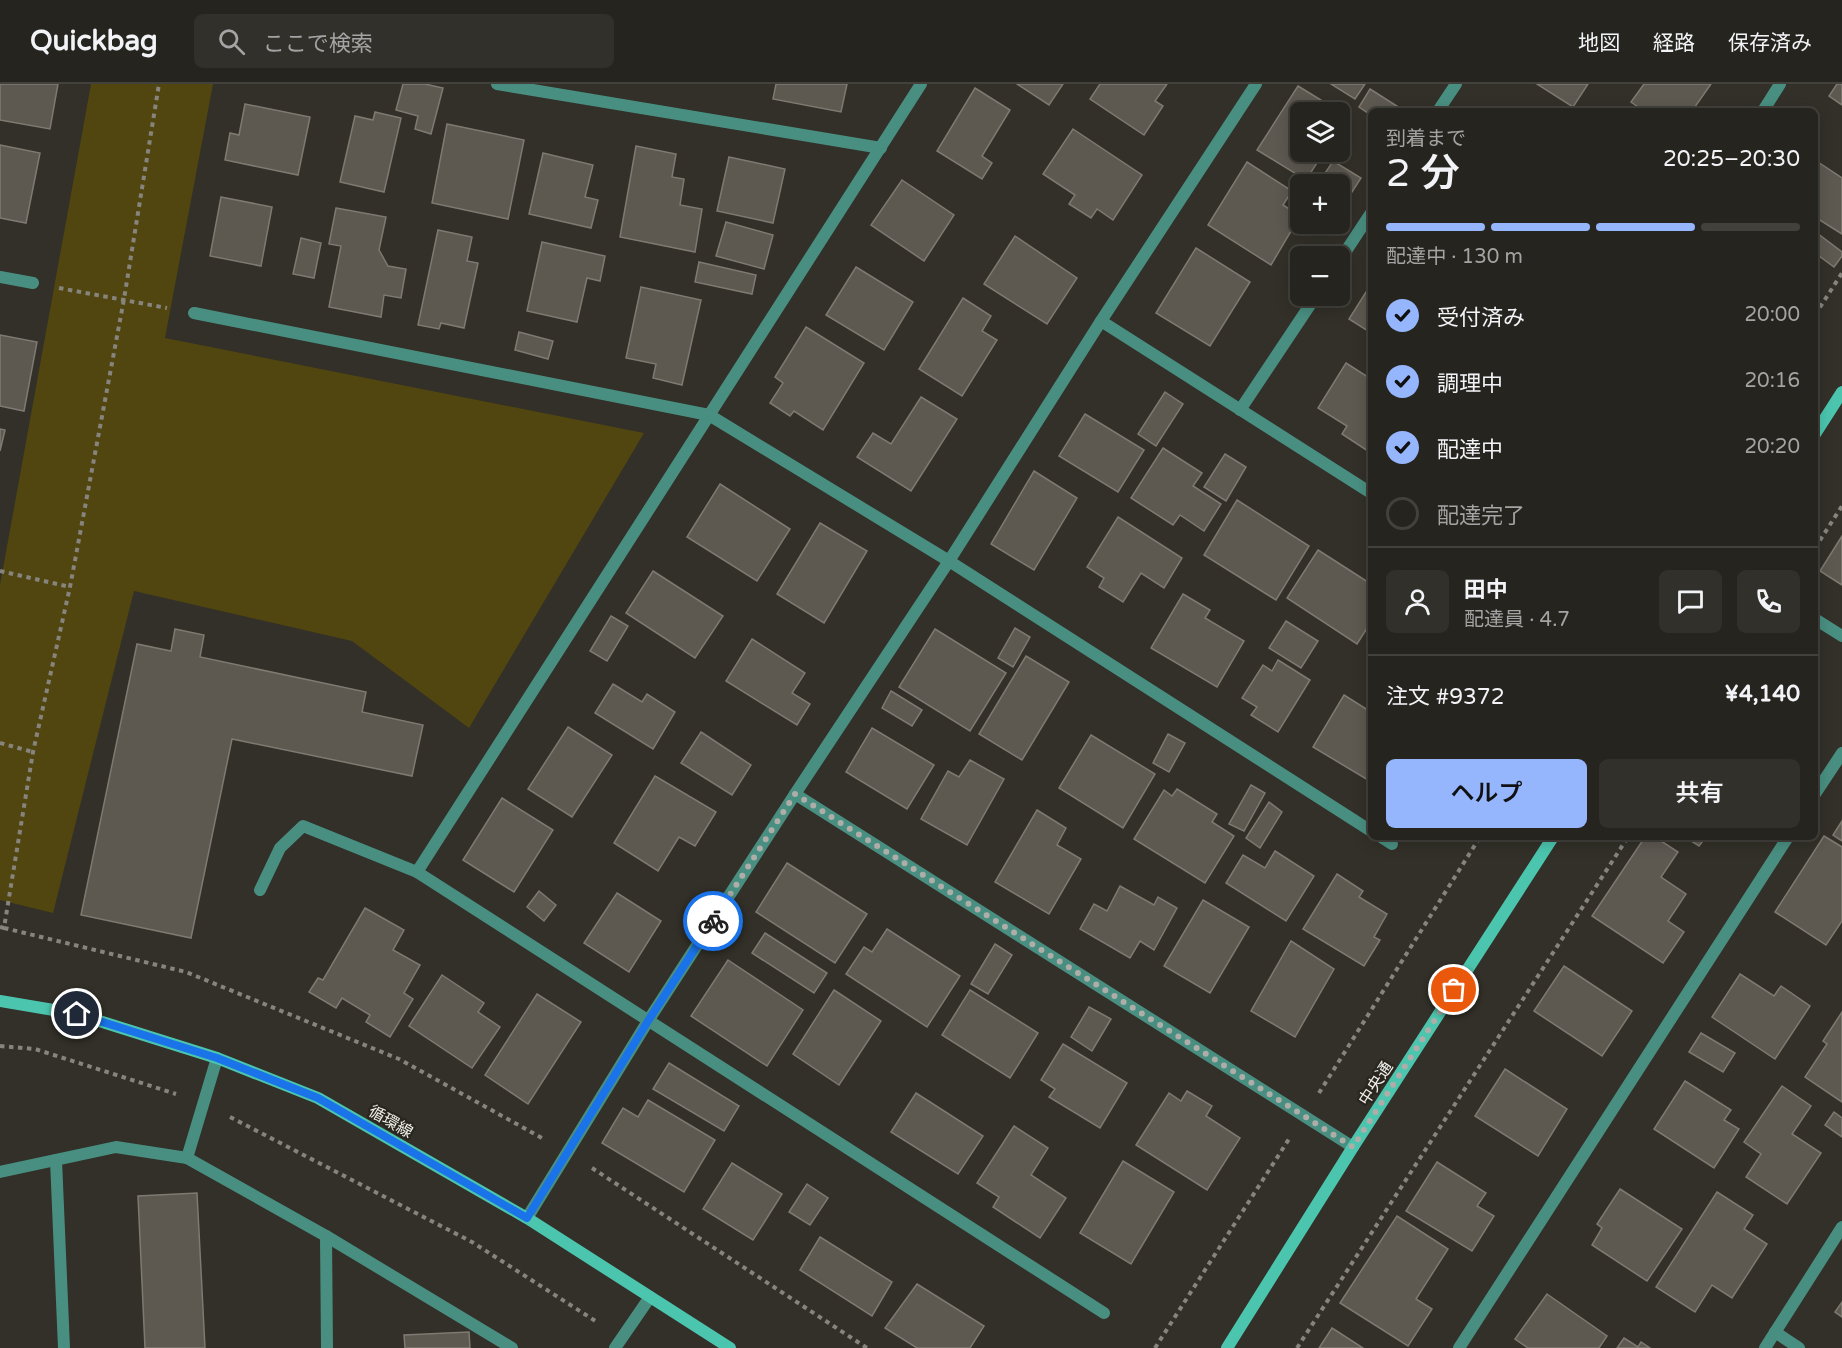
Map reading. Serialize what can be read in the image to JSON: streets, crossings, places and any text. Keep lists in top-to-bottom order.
{
  "streets": {
    "street": ["中央通", "循環線"]
  },
  "page": {
    "header": "Quickbag",
    "search": "ここで検索",
    "nav": ["地図", "経路", "保存済み"],
    "map_buttons": ["+", "−"],
    "heading": ["2 分", "到着まで", "20:25–20:30"],
    "panel": [
      "田中",
      "配達員 · 4.7",
      "注文 #9372",
      "¥4,140"
    ],
    "bar": "配達中 · 130 m",
    "list": [
      ["受付済み", "20:00"],
      ["調理中", "20:16"],
      ["配達中", "20:20"],
      "配達完了"
    ],
    "buttons": ["ヘルプ", "共有"]
  }
}
